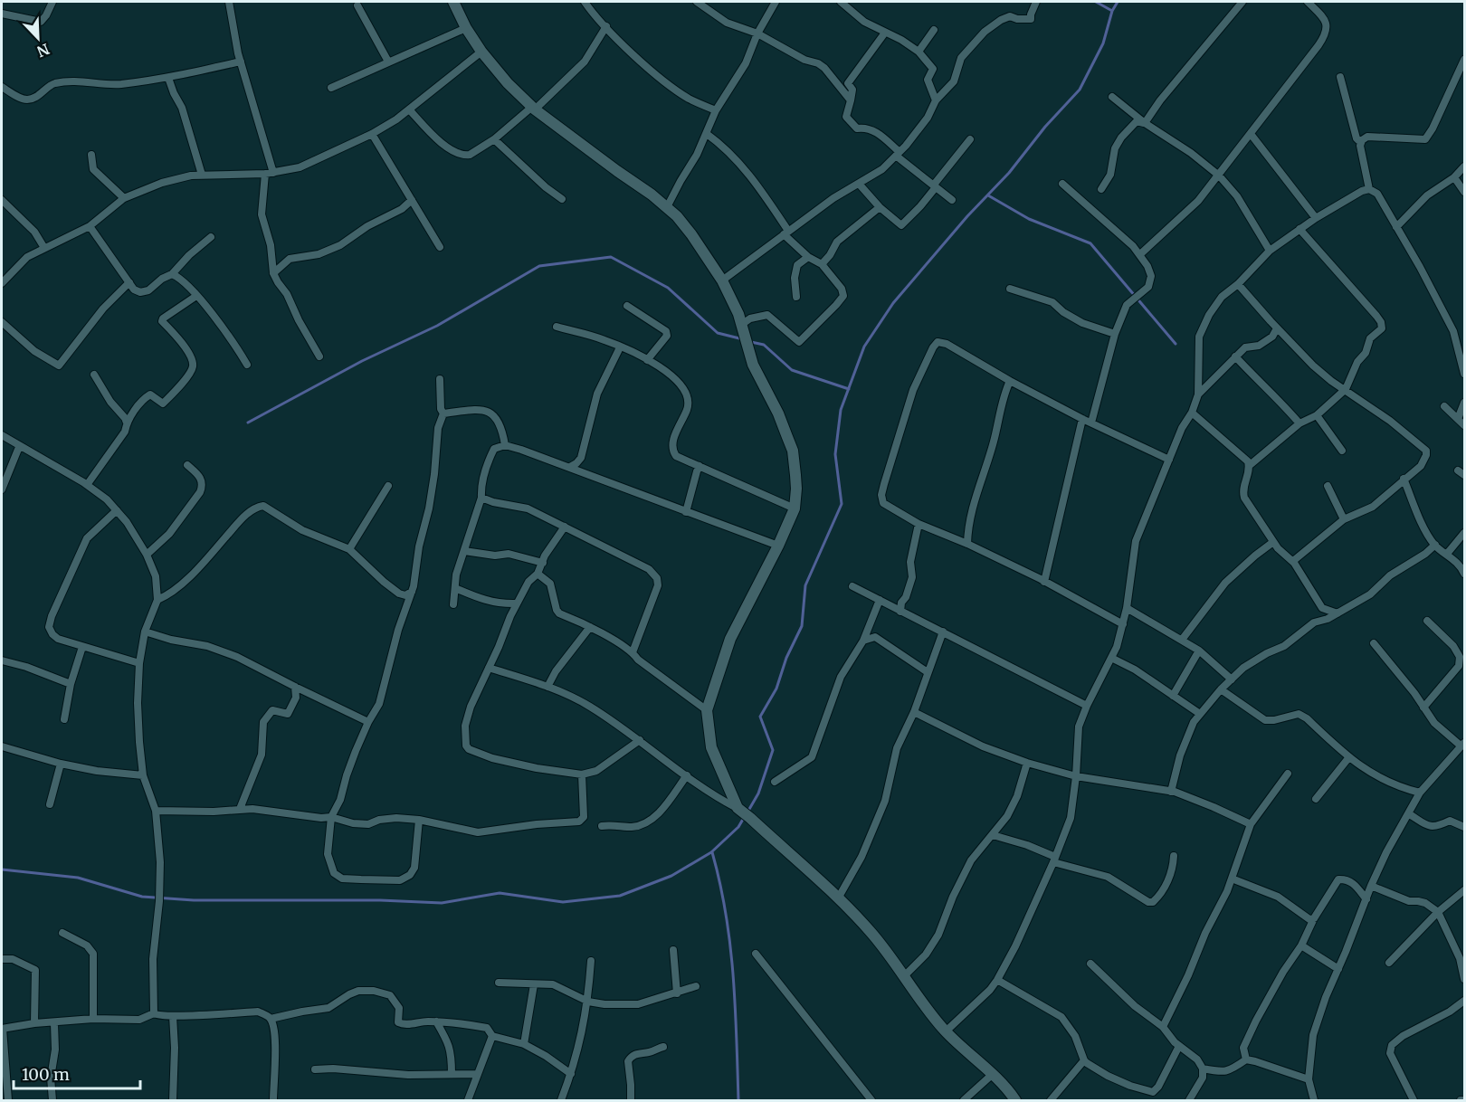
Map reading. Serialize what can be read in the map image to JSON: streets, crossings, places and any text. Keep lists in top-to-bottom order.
{
  "scale_bar": "100 m",
  "north": "bottom right"
}
